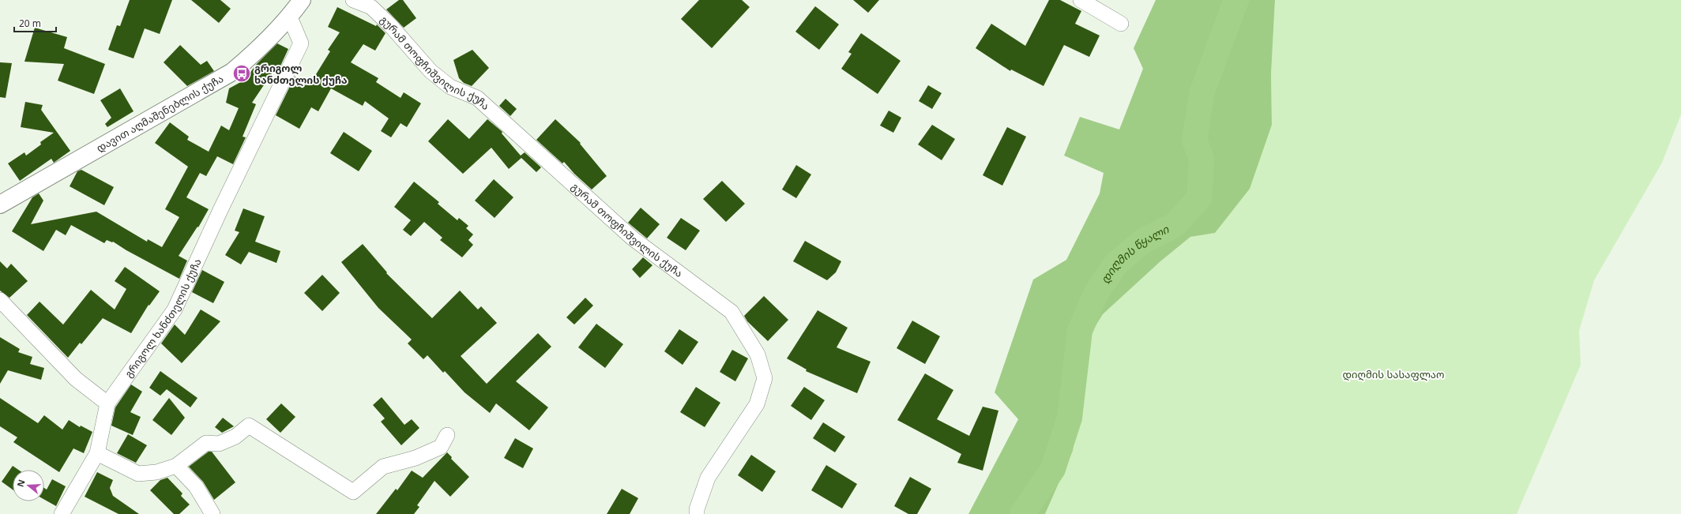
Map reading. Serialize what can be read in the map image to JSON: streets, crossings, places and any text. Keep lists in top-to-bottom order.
{
  "streets": {
    "street": ["გურამ თოფჩიშვილის ქუჩა", "დავით აღმაშენებლის ქუჩა", "გრიგოლ ხანძთელის ქუჩა"]
  },
  "crossings": [
    ["დავით აღმაშენებლის ქუჩა", "გრიგოლ ხანძთელის ქუჩა"]
  ],
  "water": ["დიღმის წყალი"],
  "parks": ["დიღმის სასაფლაო"],
  "places": {
    "bus stop": ["გრიგოლ ხანძთელის ქუჩა"]
  },
  "scale_bar": "20 m",
  "north": "left"
}
